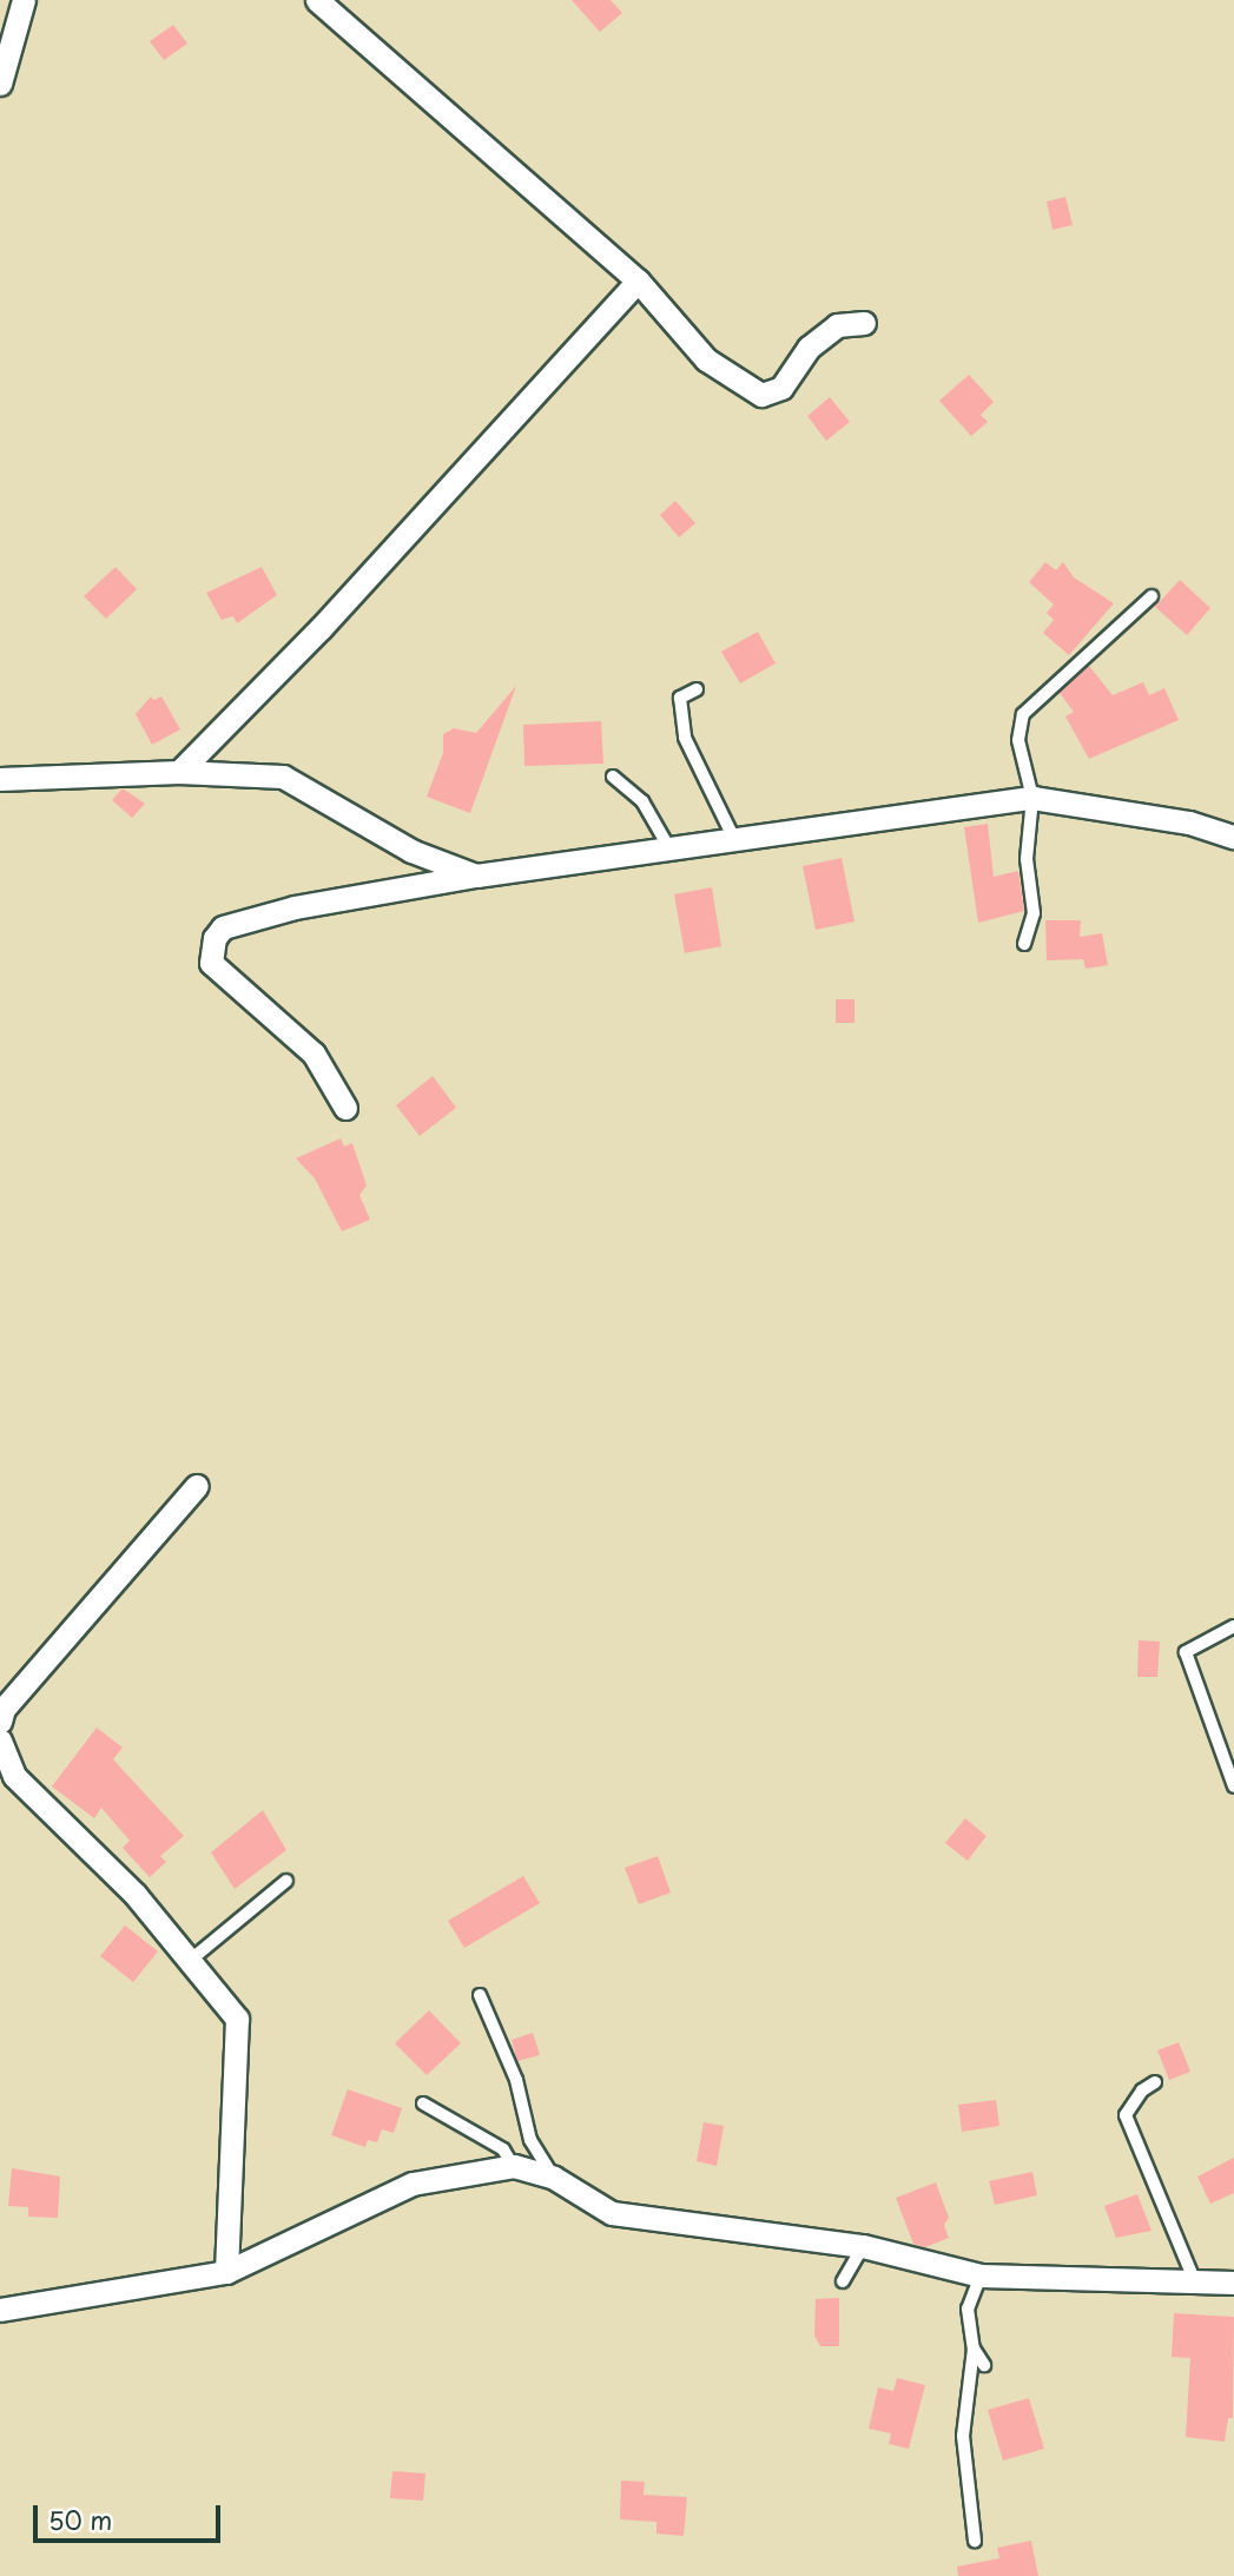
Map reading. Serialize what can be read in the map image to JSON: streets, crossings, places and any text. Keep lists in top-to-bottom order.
{
  "scale_bar": "50 m"
}
